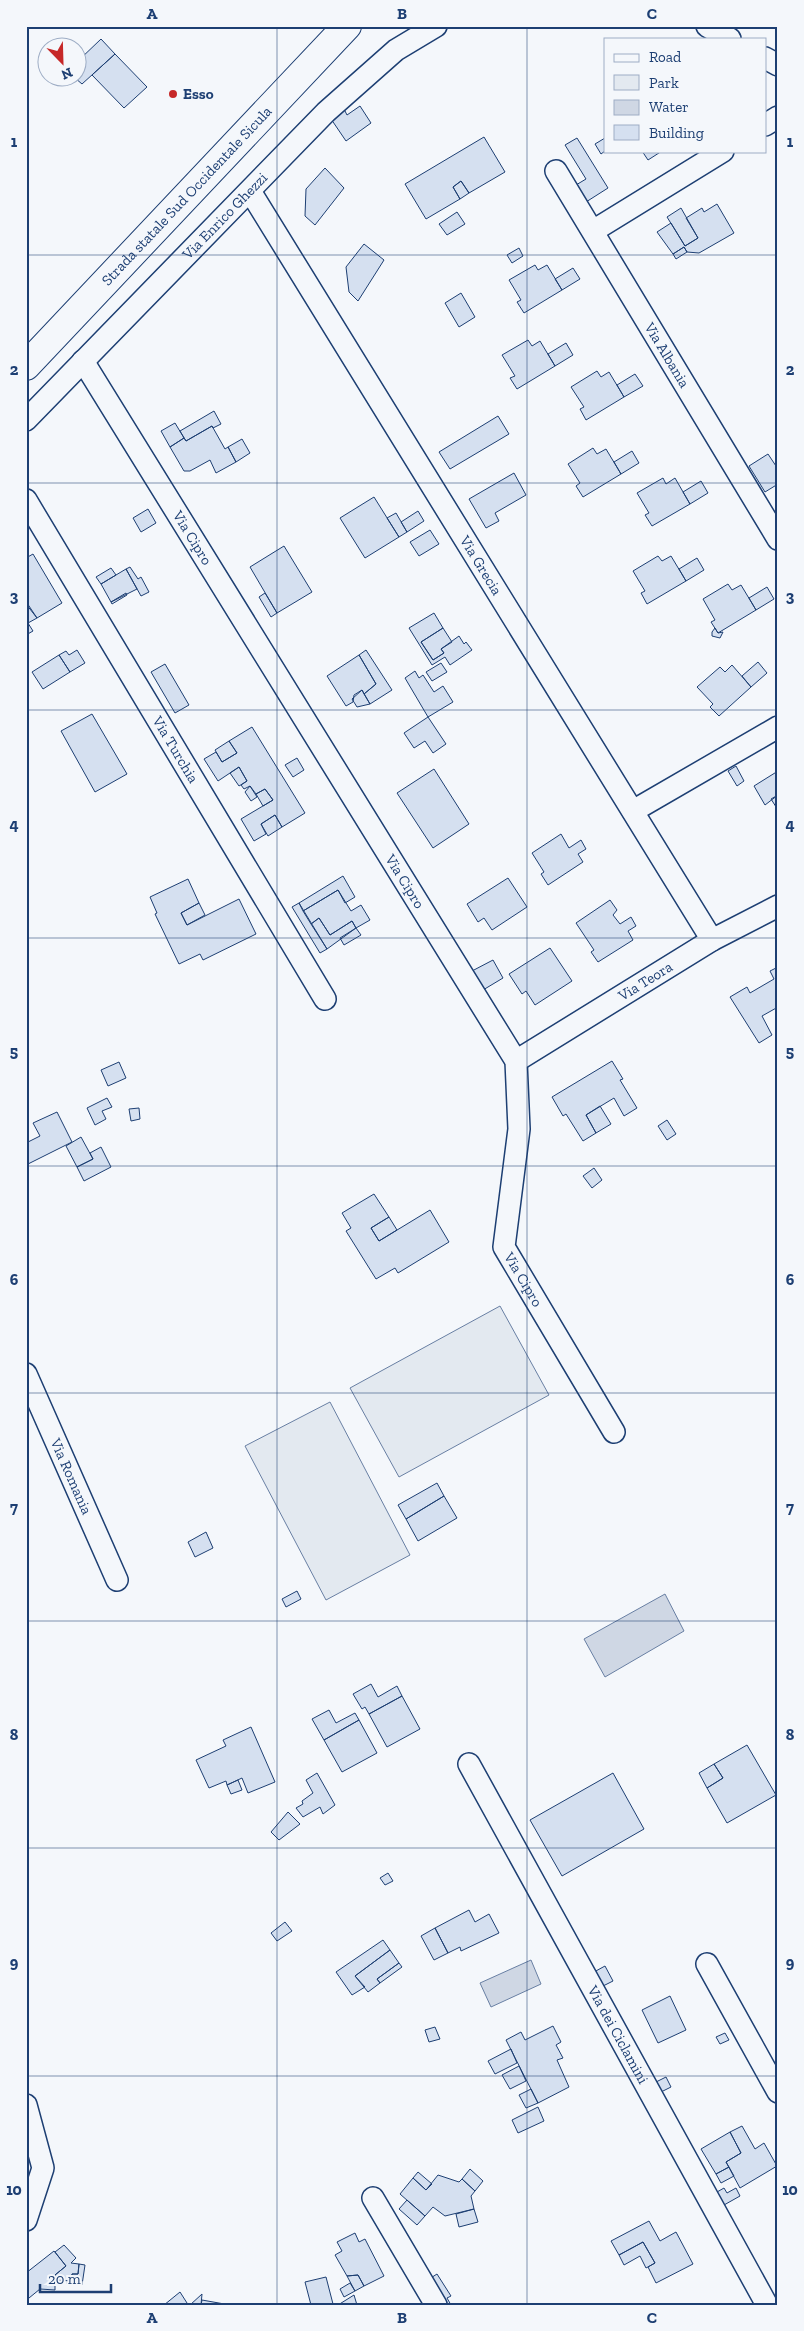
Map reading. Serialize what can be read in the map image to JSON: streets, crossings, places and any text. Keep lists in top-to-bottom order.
{
  "streets": {
    "main road": ["Strada statale Sud Occidentale Sicula"],
    "street": [
      "Via Enrico Ghezzi",
      "Via Albania",
      "Via Cipro",
      "Via Grecia",
      "Via Turchia",
      "Via Teora",
      "Via Romania",
      "Via dei Ciclamini"
    ]
  },
  "crossings": [
    ["Via Enrico Ghezzi", "Via Cipro"],
    ["Via Enrico Ghezzi", "Via Grecia"],
    ["Via Cipro", "Via Teora"],
    ["Via Grecia", "Via Teora"]
  ],
  "places": ["Esso"],
  "legend": [
    "Road",
    "Park",
    "Water",
    "Building"
  ],
  "scale_bar": "20 m",
  "north": "bottom right",
  "grid": {
    "columns": ["A", "B", "C"],
    "rows": [
      "1",
      "2",
      "3",
      "4",
      "5",
      "6",
      "7",
      "8",
      "9",
      "10"
    ]
  }
}
